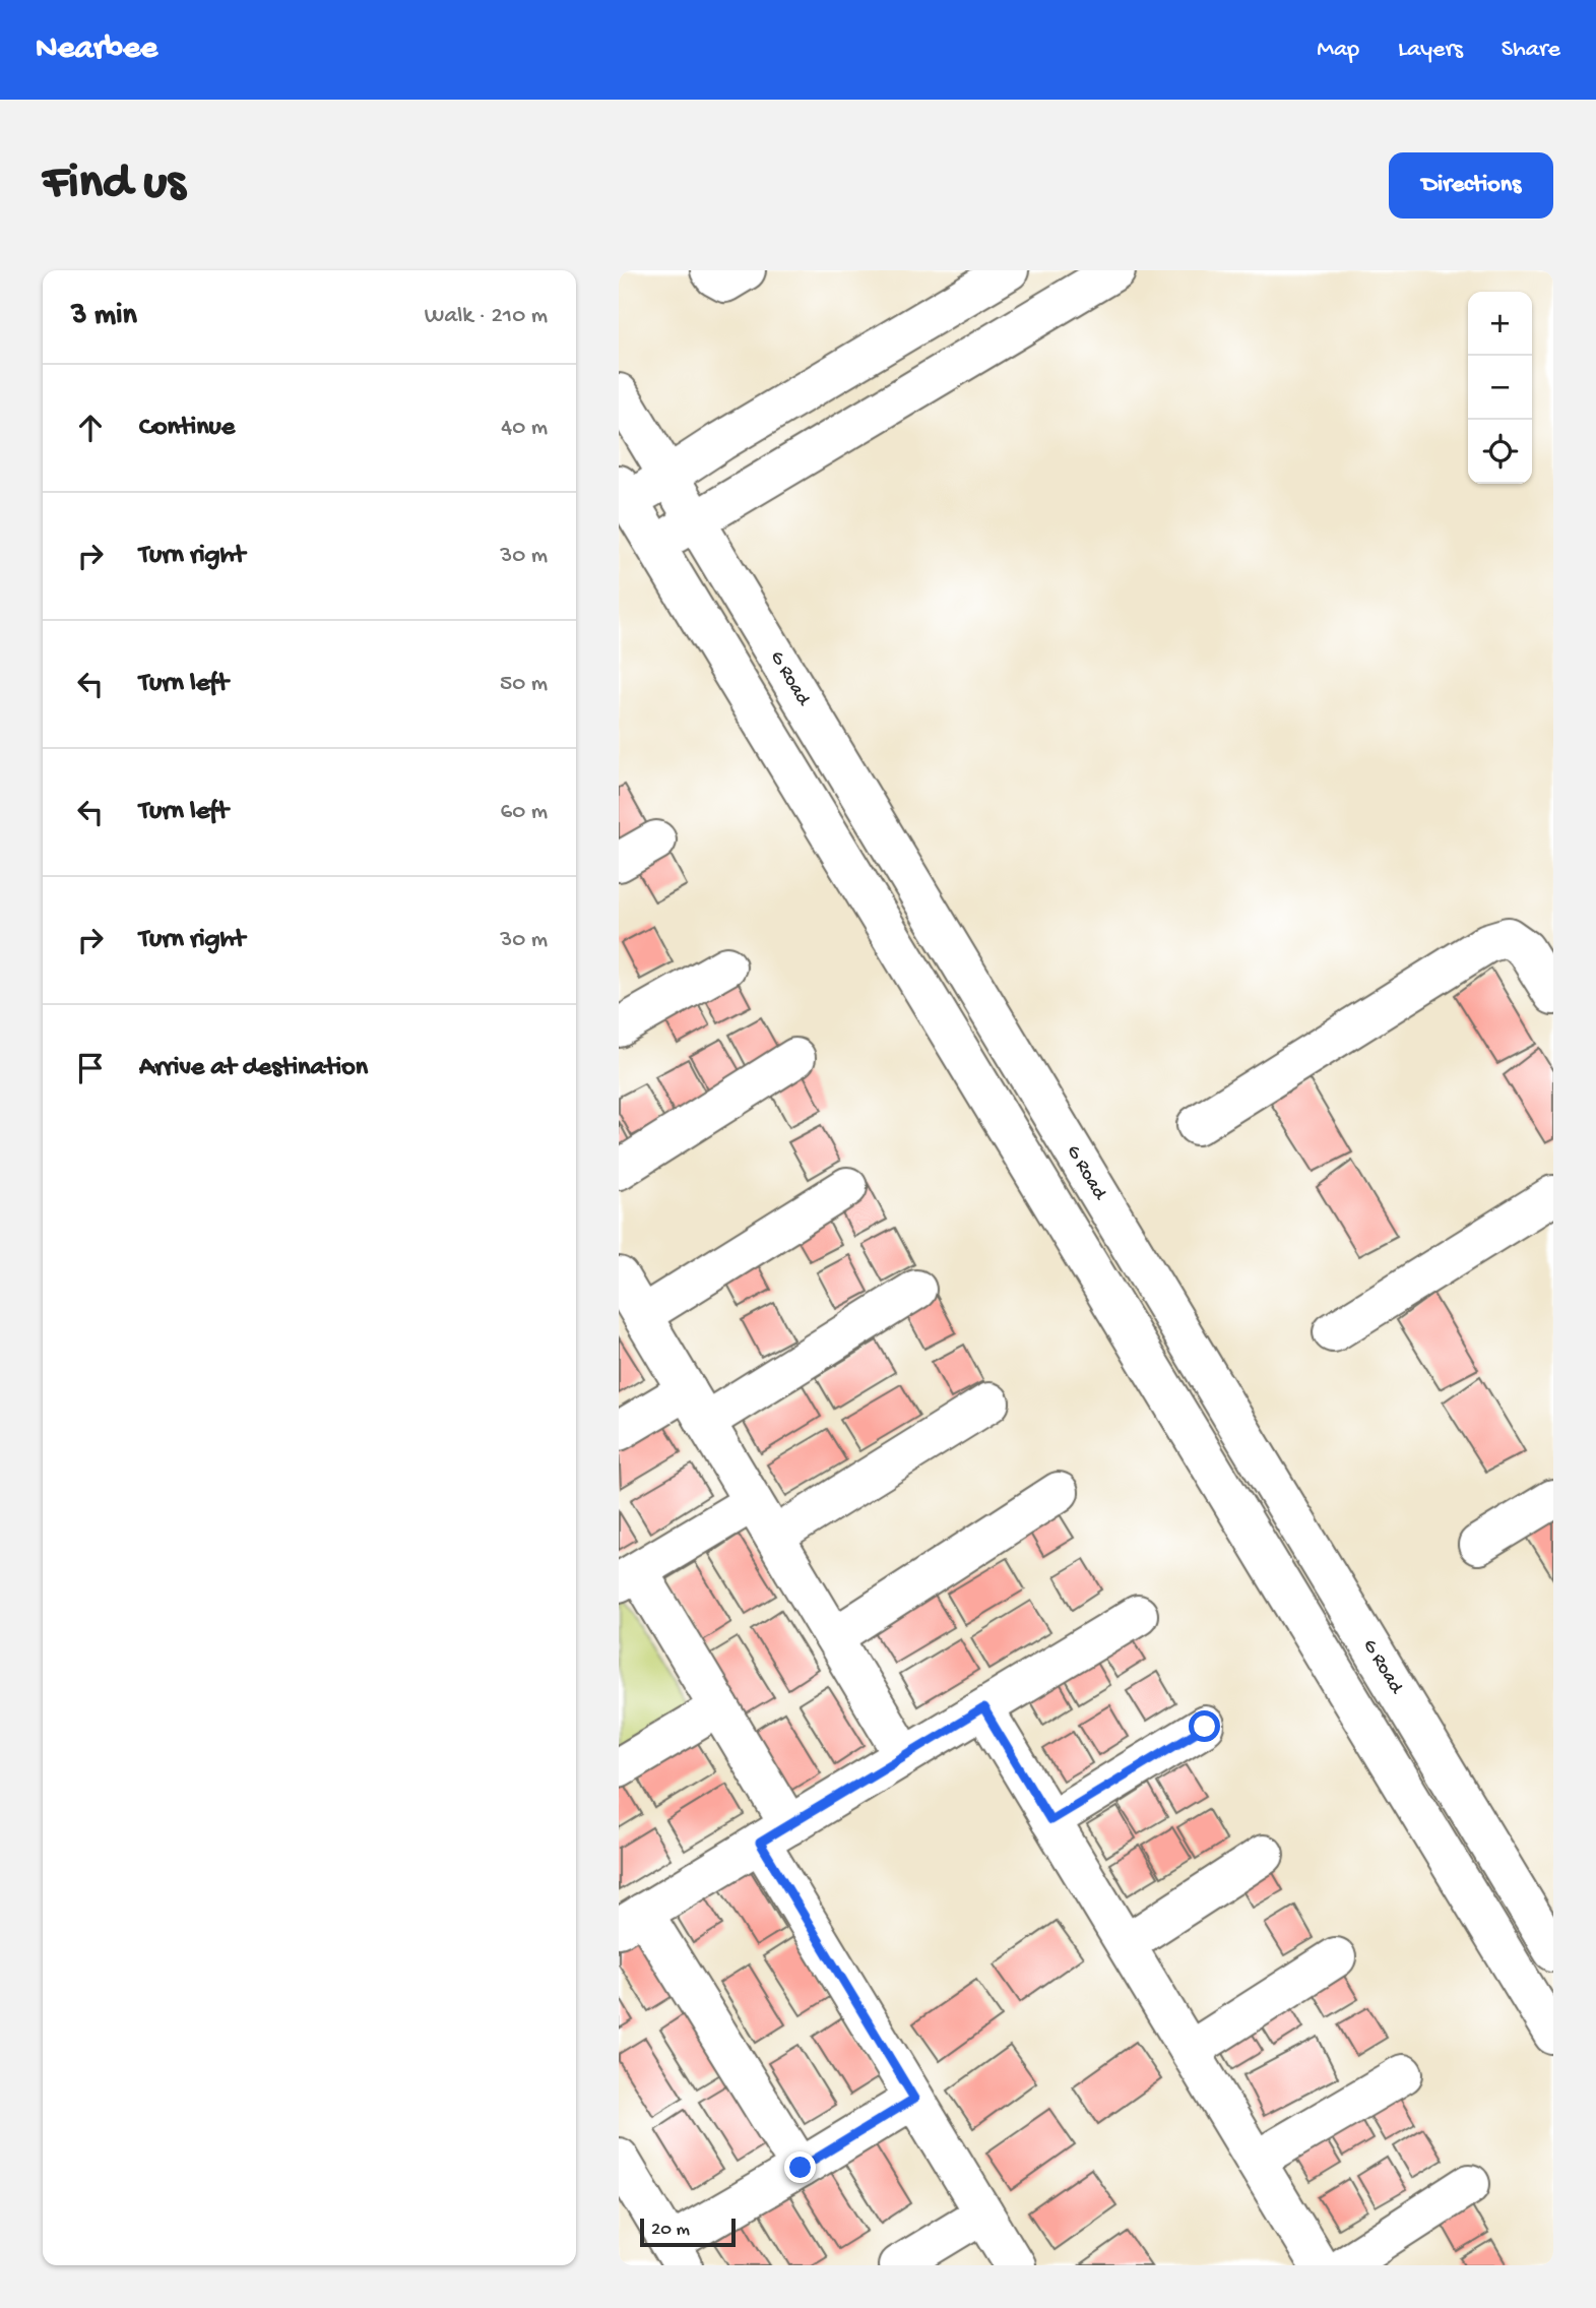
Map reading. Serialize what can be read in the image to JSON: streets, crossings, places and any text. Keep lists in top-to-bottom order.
{
  "streets": {
    "street": ["G Road"]
  },
  "scale_bar": "20 m",
  "page": {
    "header": "Nearbee",
    "nav": ["Map", "Layers", "Share"],
    "buttons": "Directions",
    "title": "Find us",
    "heading": ["3 min", "Walk · 210 m"],
    "map_buttons": ["+", "−"],
    "list": [
      ["Continue", "40 m"],
      ["Turn right", "30 m"],
      ["Turn left", "50 m"],
      ["Turn left", "60 m"],
      ["Turn right", "30 m"],
      "Arrive at destination"
    ],
    "scale": "20 m"
  }
}
